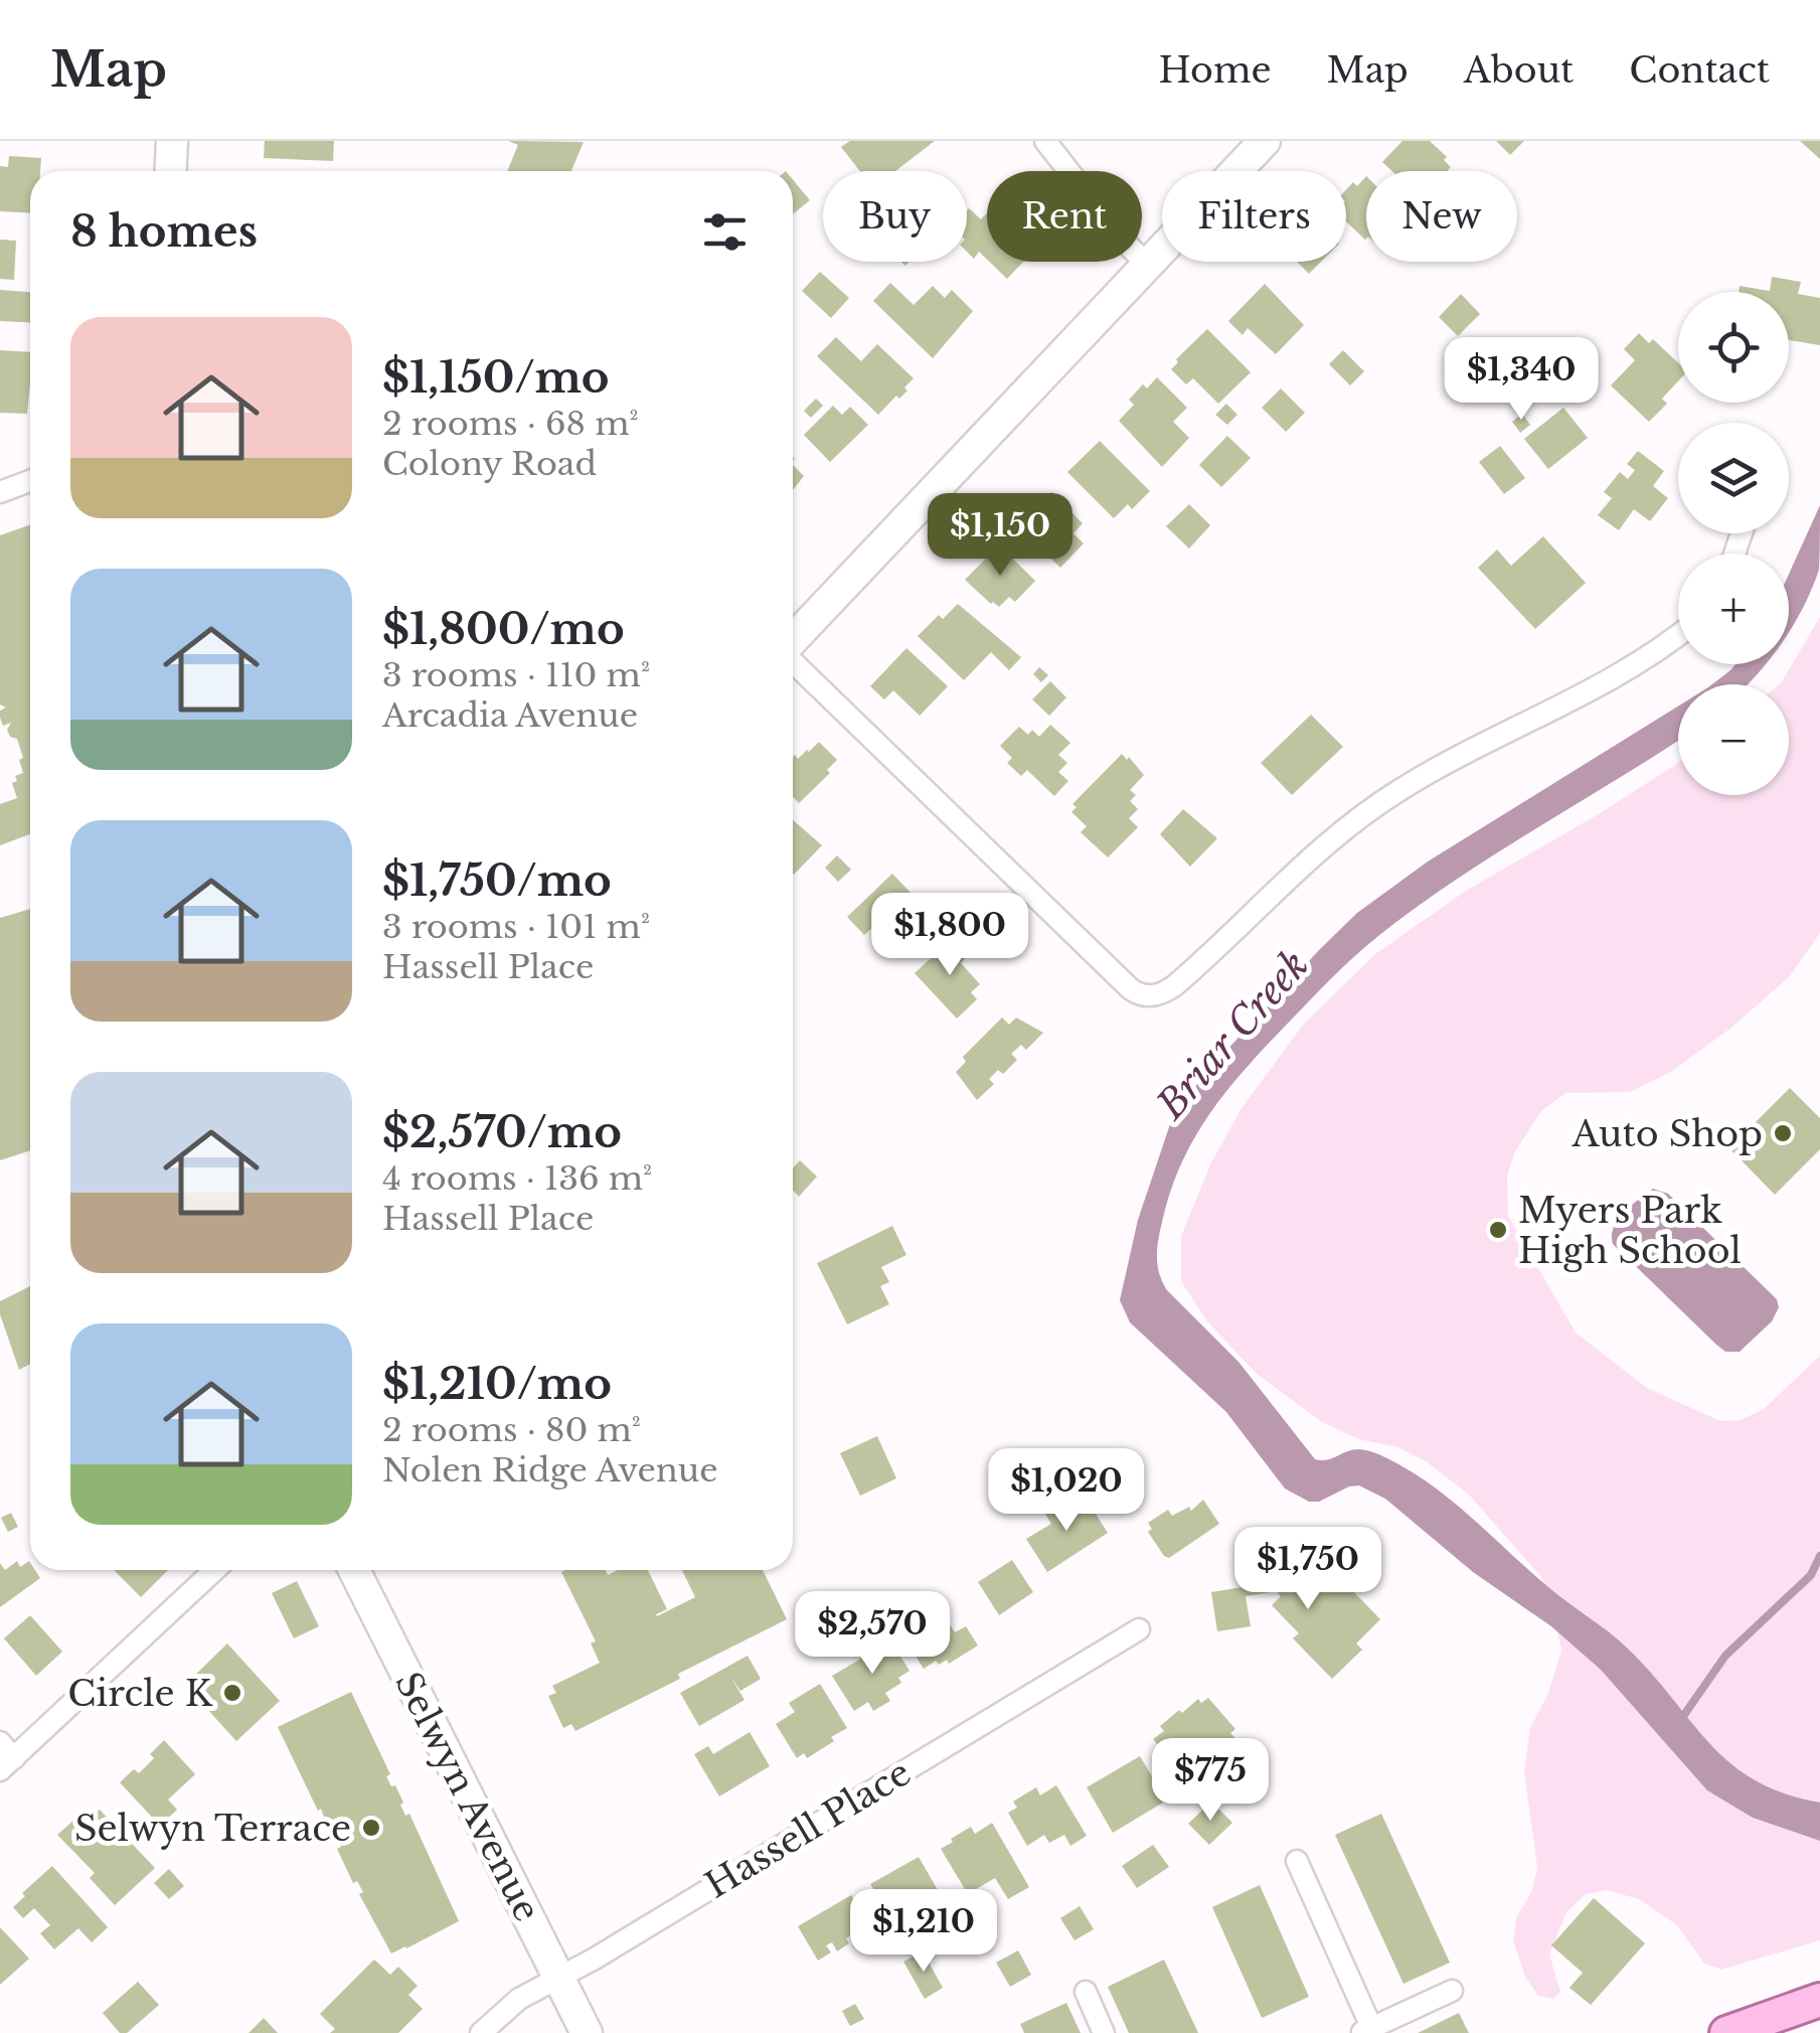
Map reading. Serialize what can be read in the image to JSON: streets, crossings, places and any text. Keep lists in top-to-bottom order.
{
  "streets": {
    "street": ["Selwyn Avenue", "Hassell Place"]
  },
  "crossings": [
    ["Selwyn Avenue", "Hassell Place"]
  ],
  "water": ["Briar Creek"],
  "places": [
    "Auto Shop",
    "Myers Park High School",
    "Circle K",
    "Selwyn Terrace"
  ],
  "page": {
    "header": "Map",
    "nav": [
      "Home",
      "Map",
      "About",
      "Contact"
    ],
    "chip": [
      "Buy",
      "Rent",
      "Filters",
      "New"
    ],
    "heading": "8 homes",
    "map_buttons": ["+", "−"],
    "list": [
      {
        "name": "$1,150/mo",
        "note": "2 rooms · 68 m² · Colony Road"
      },
      {
        "name": "$1,800/mo",
        "note": "3 rooms · 110 m² · Arcadia Avenue"
      },
      {
        "name": "$1,750/mo",
        "note": "3 rooms · 101 m² · Hassell Place"
      },
      {
        "name": "$2,570/mo",
        "note": "4 rooms · 136 m² · Hassell Place"
      },
      {
        "name": "$1,210/mo",
        "note": "2 rooms · 80 m² · Nolen Ridge Avenue"
      }
    ],
    "price": [
      "$1,340",
      "$1,150",
      "$1,800",
      "$1,020",
      "$1,750",
      "$2,570",
      "$775",
      "$1,210"
    ]
  }
}
